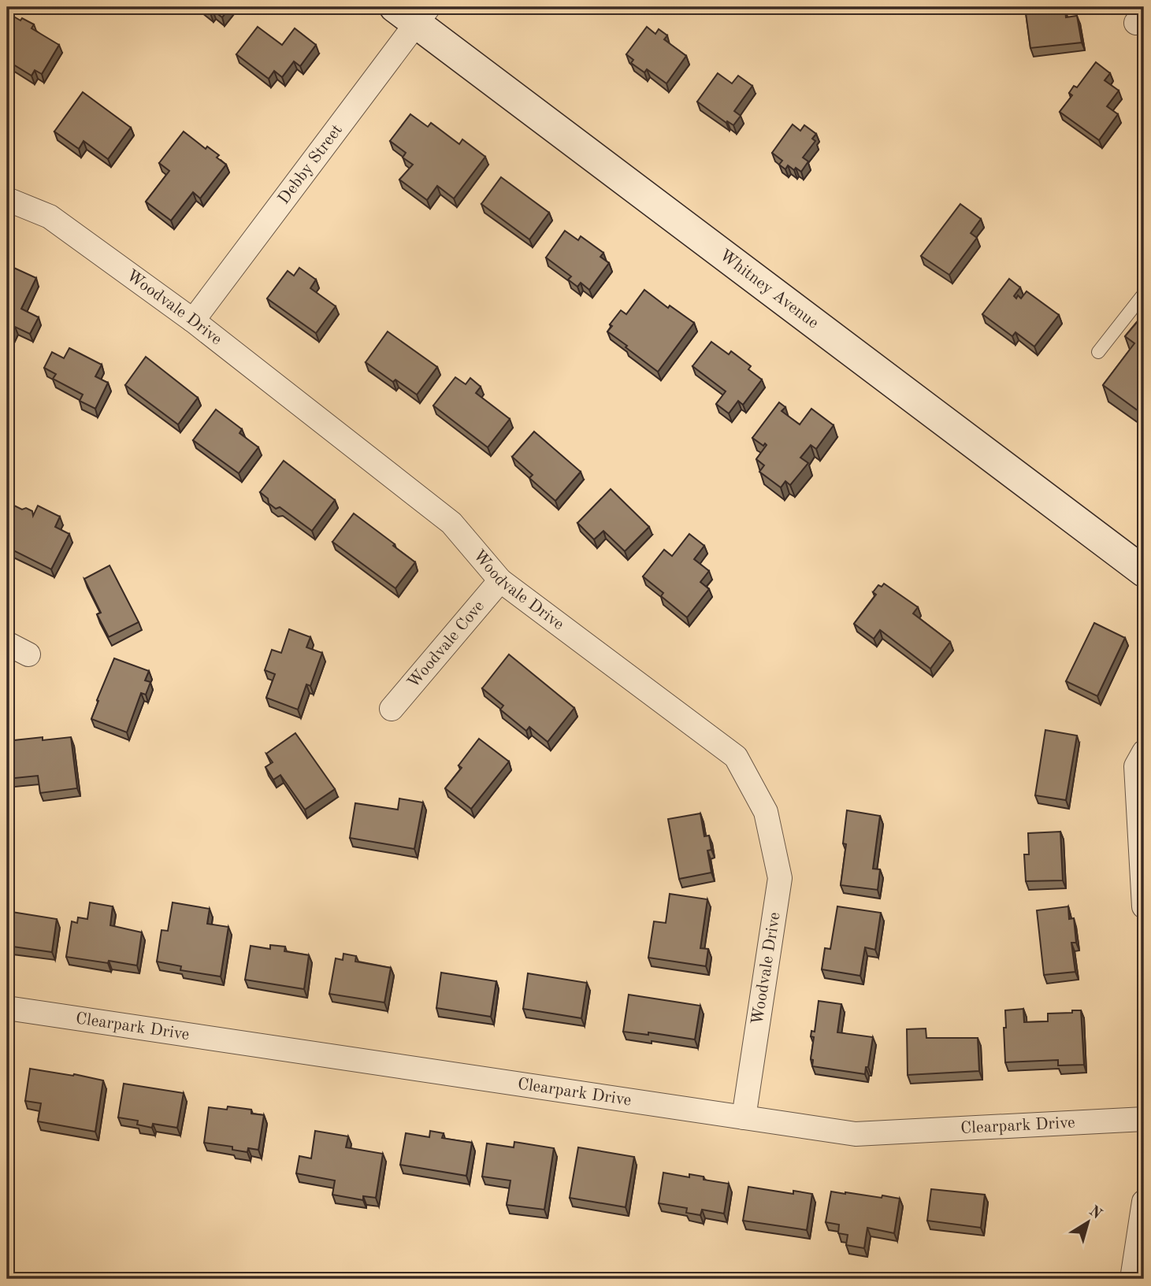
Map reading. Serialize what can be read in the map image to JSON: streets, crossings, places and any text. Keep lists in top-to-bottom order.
{
  "streets": {
    "main road": ["Whitney Avenue"],
    "street": [
      "Debby Street",
      "Woodvale Drive",
      "Woodvale Cove",
      "Clearpark Drive"
    ]
  },
  "crossings": [
    ["Debby Street", "Whitney Avenue"],
    ["Debby Street", "Woodvale Drive"],
    ["Woodvale Drive", "Woodvale Cove"],
    ["Woodvale Drive", "Clearpark Drive"]
  ],
  "north": "top right"
}
